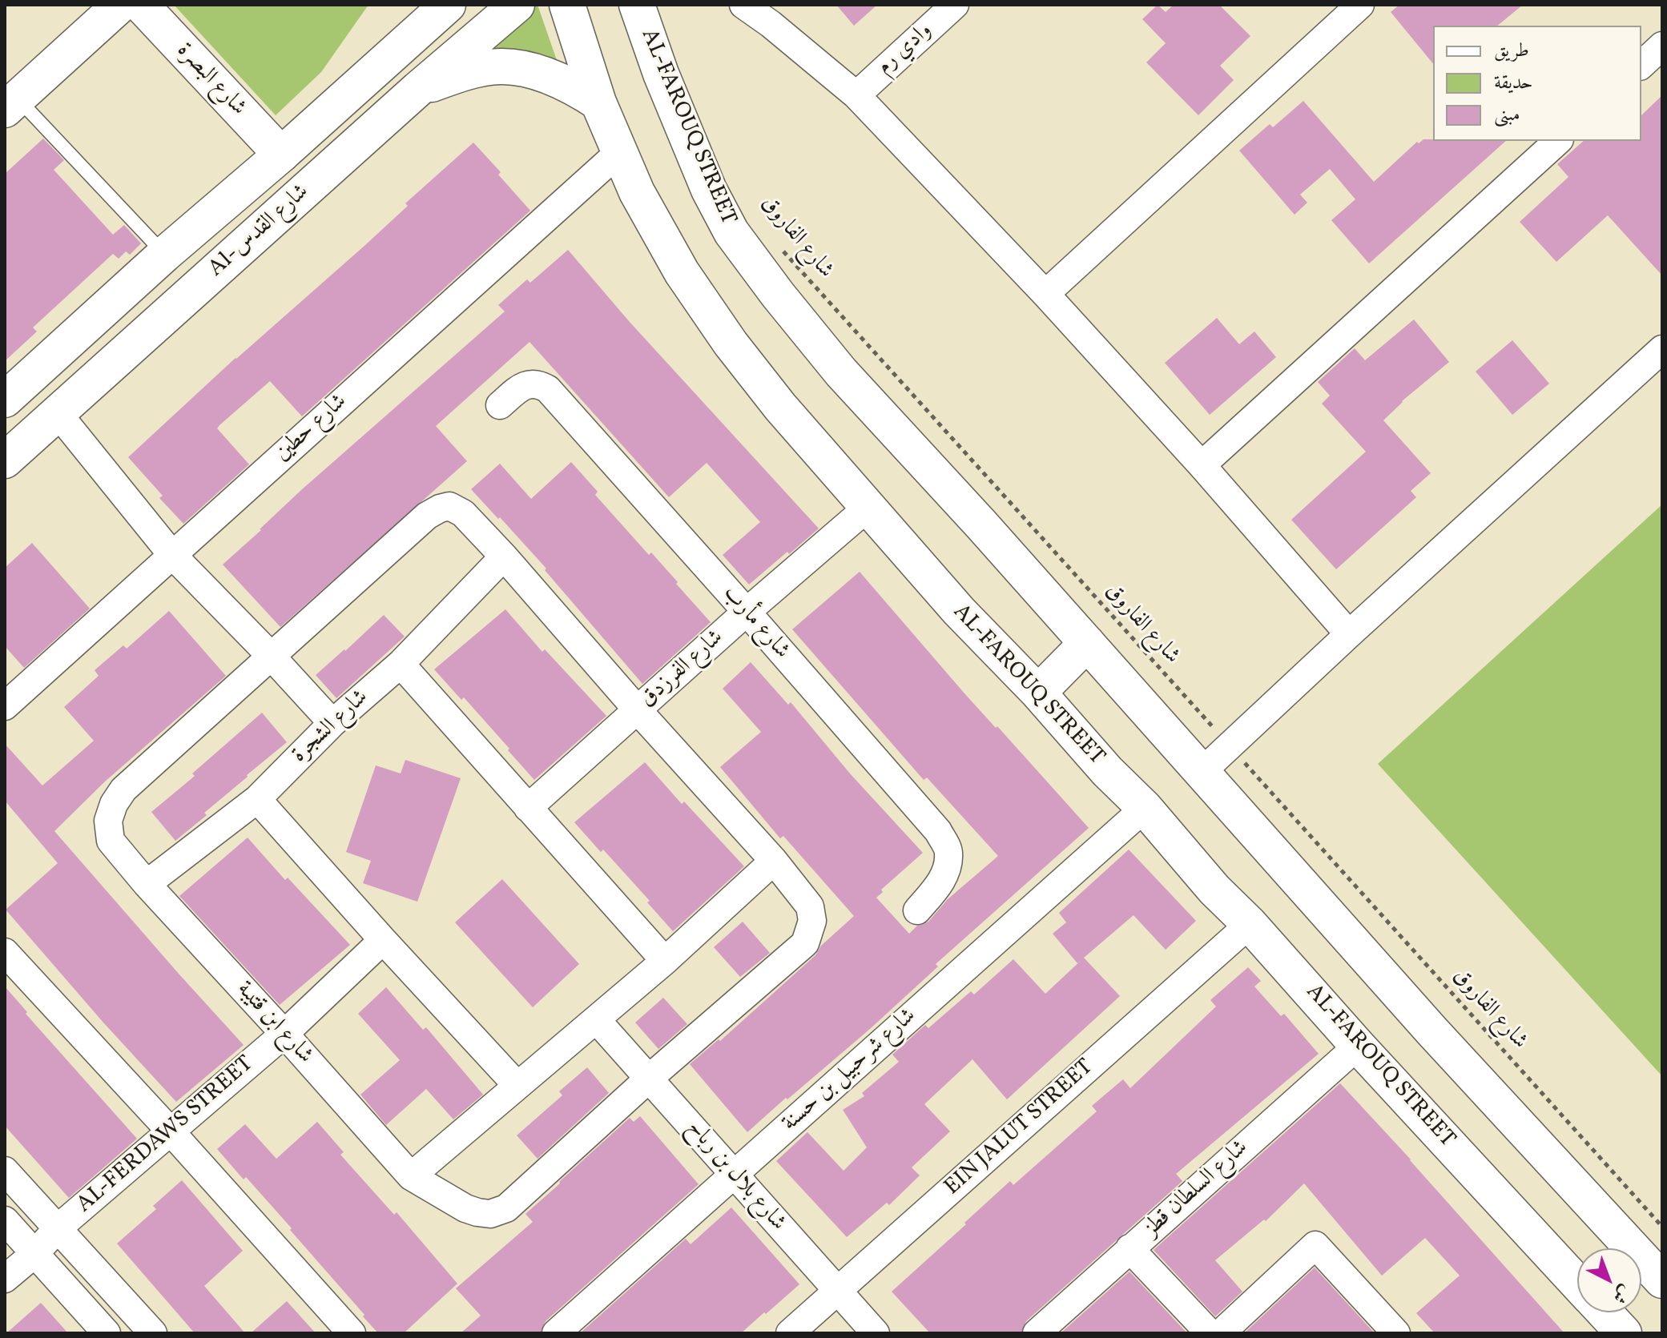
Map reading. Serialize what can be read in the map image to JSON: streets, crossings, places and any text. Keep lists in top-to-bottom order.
{
  "streets": {
    "main road": ["شارع البصرة", "AL-FAROUQ STREET", "Al-شارع القدس"],
    "street": [
      "وادي رم",
      "شارع حطين",
      "شارع مأرب",
      "شارع الفرزدق",
      "شارع الشجرة",
      "شارع ابن قتيبة",
      "شارع شرحبيل بن حسنة",
      "EIN JALUT STREET",
      "AL-FERDAWS STREET",
      "شارع بلال بن رباح",
      "شارع السلطان قطز"
    ],
    "path": ["شارع الفاروق"]
  },
  "crossings": [
    ["شارع البصرة", "Al-شارع القدس"],
    ["AL-FAROUQ STREET", "شارع حطين"],
    ["AL-FAROUQ STREET", "شارع الفرزدق"],
    ["AL-FAROUQ STREET", "شارع شرحبيل بن حسنة"],
    ["AL-FAROUQ STREET", "EIN JALUT STREET"],
    ["AL-FAROUQ STREET", "شارع السلطان قطز"],
    ["شارع مأرب", "شارع الفرزدق"],
    ["شارع الشجرة", "شارع ابن قتيبة"],
    ["شارع ابن قتيبة", "AL-FERDAWS STREET"],
    ["شارع ابن قتيبة", "شارع بلال بن رباح"],
    ["شارع شرحبيل بن حسنة", "شارع بلال بن رباح"],
    ["EIN JALUT STREET", "شارع بلال بن رباح"]
  ],
  "legend": ["طريق", "حديقة", "مبنى"],
  "north": "bottom right"
}
